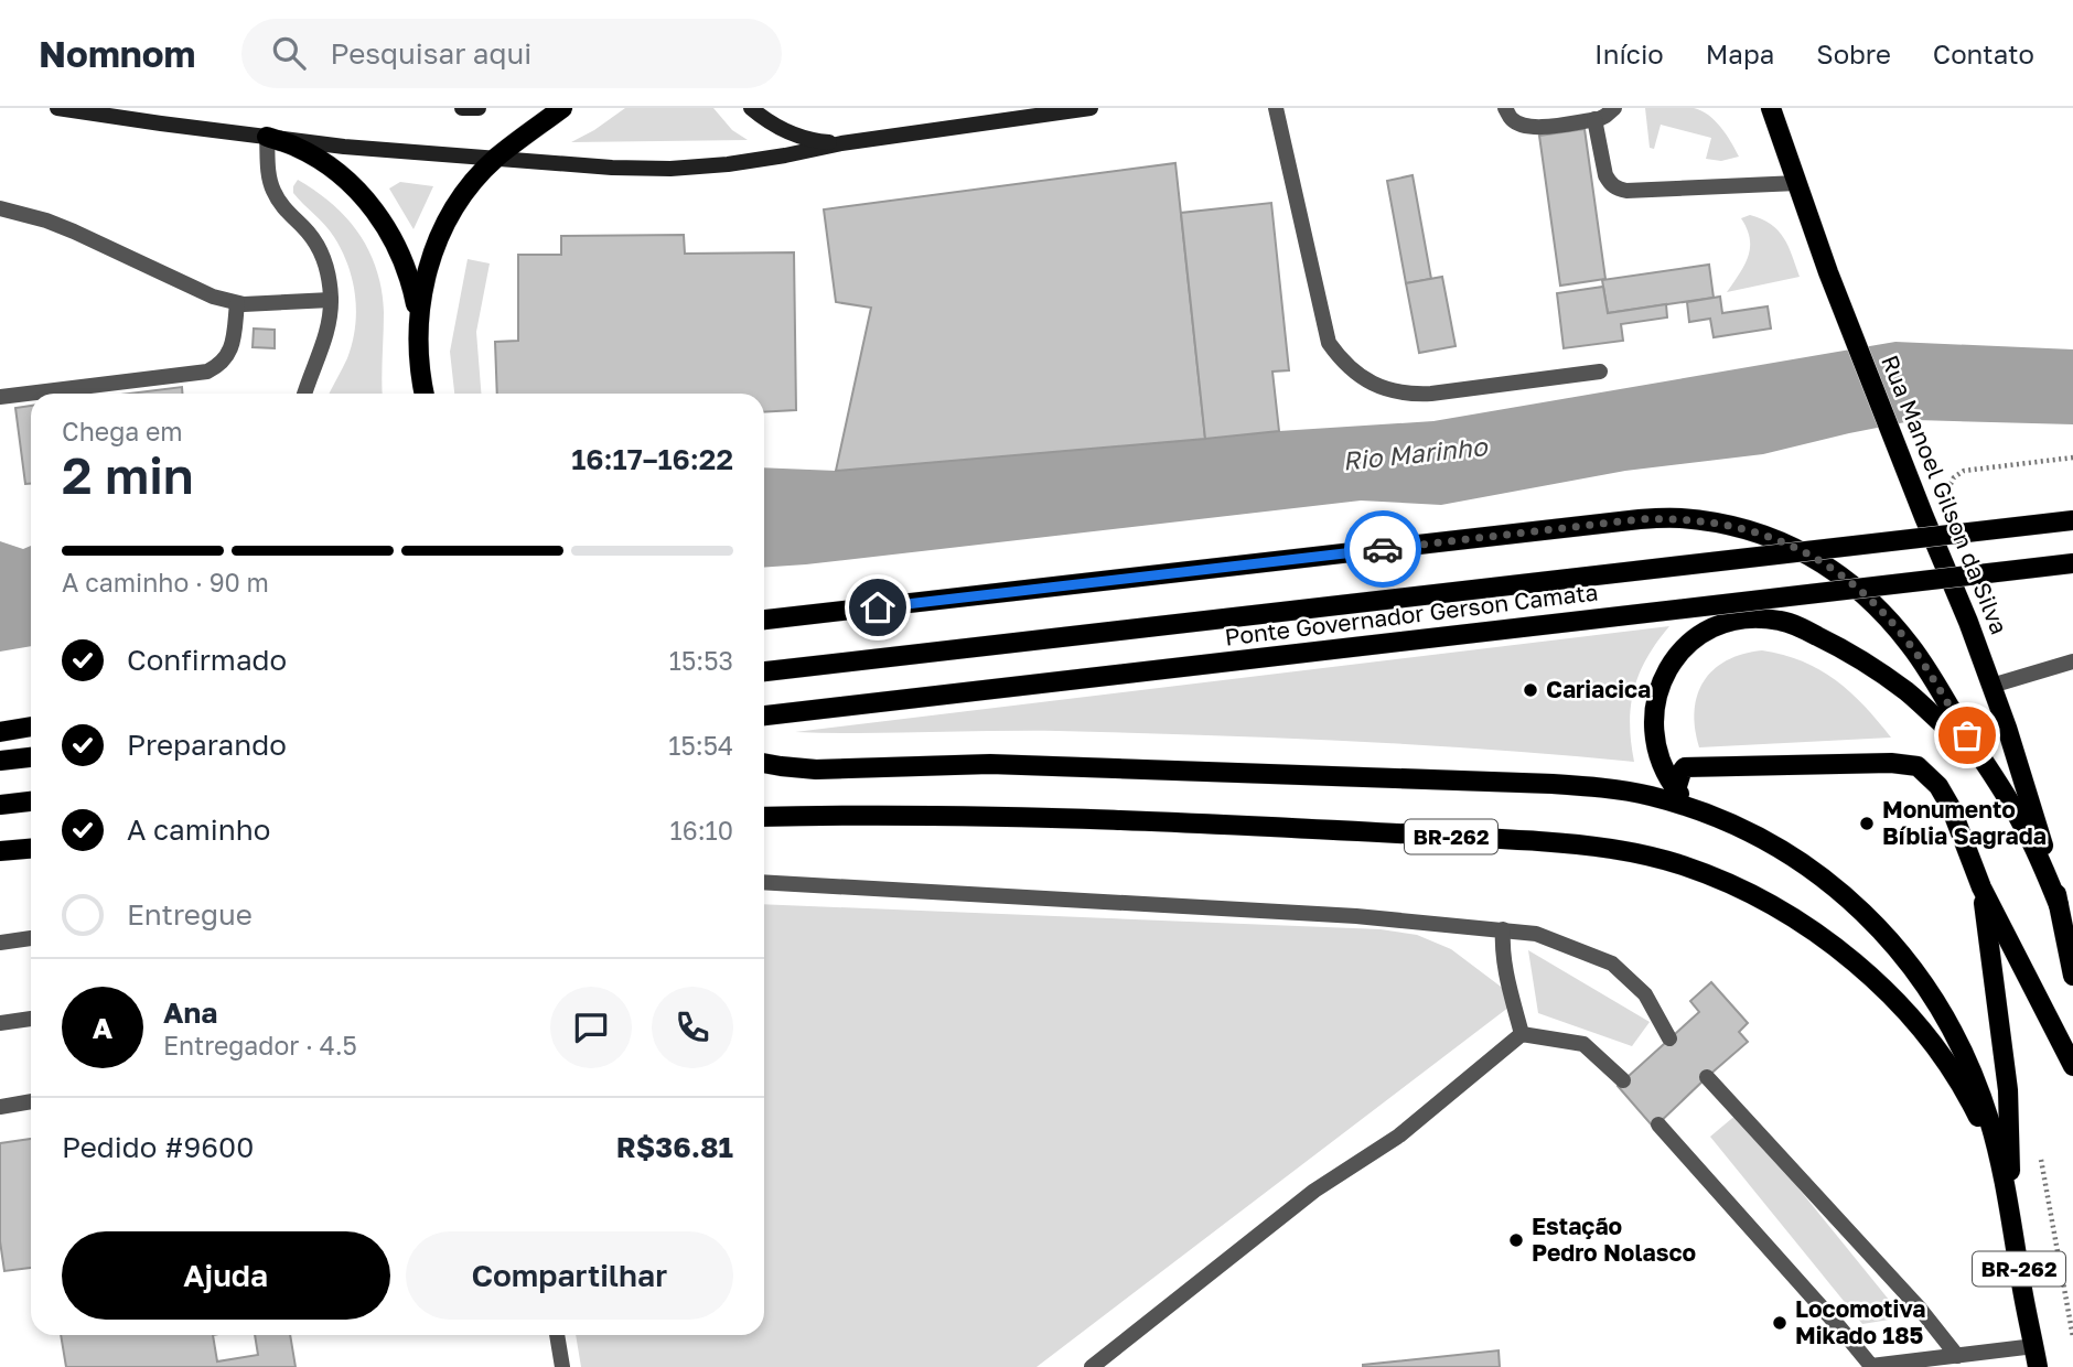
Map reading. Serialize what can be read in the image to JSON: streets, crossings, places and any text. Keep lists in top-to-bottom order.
{
  "streets": {
    "main road": ["Rua Manoel Gilson da Silva", "Ponte Governador Gerson Camata", "BR-262"]
  },
  "water": ["Rio Marinho"],
  "places": [
    "Cariacica",
    "Monumento Bíblia Sagrada",
    "Estação Pedro Nolasco",
    "Locomotiva Mikado 185"
  ],
  "page": {
    "header": "Nomnom",
    "search": "Pesquisar aqui",
    "nav": [
      "Início",
      "Mapa",
      "Sobre",
      "Contato"
    ],
    "heading": ["2 min", "Chega em", "16:17–16:22"],
    "panel": [
      "Ana",
      "Entregador · 4.5",
      "Pedido #9600",
      "R$36.81"
    ],
    "bar": "A caminho · 90 m",
    "list": [
      ["Confirmado", "15:53"],
      ["Preparando", "15:54"],
      ["A caminho", "16:10"],
      "Entregue"
    ],
    "round": "A",
    "buttons": ["Ajuda", "Compartilhar"]
  }
}
